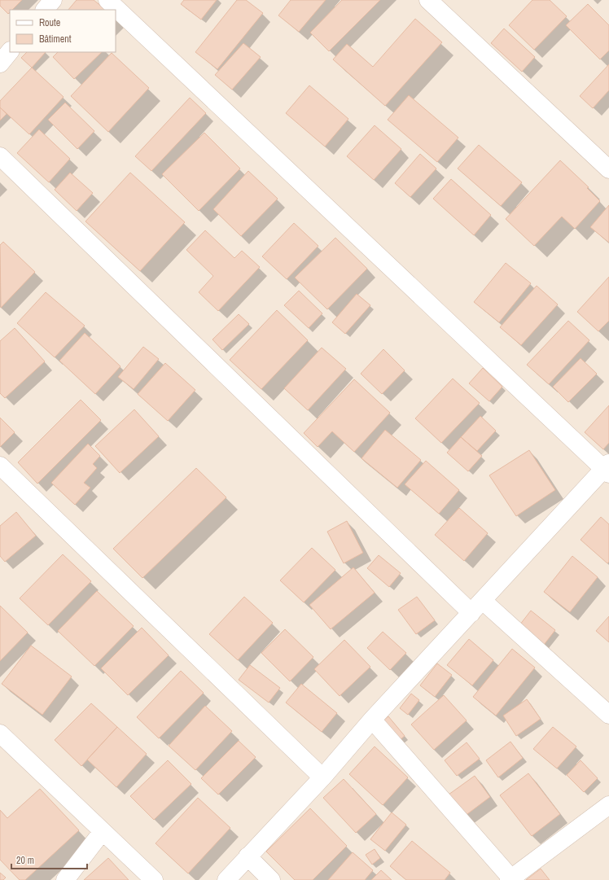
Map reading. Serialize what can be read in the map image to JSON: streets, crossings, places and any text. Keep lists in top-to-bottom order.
{
  "legend": ["Route", "Bâtiment"],
  "scale_bar": "20 m"
}
